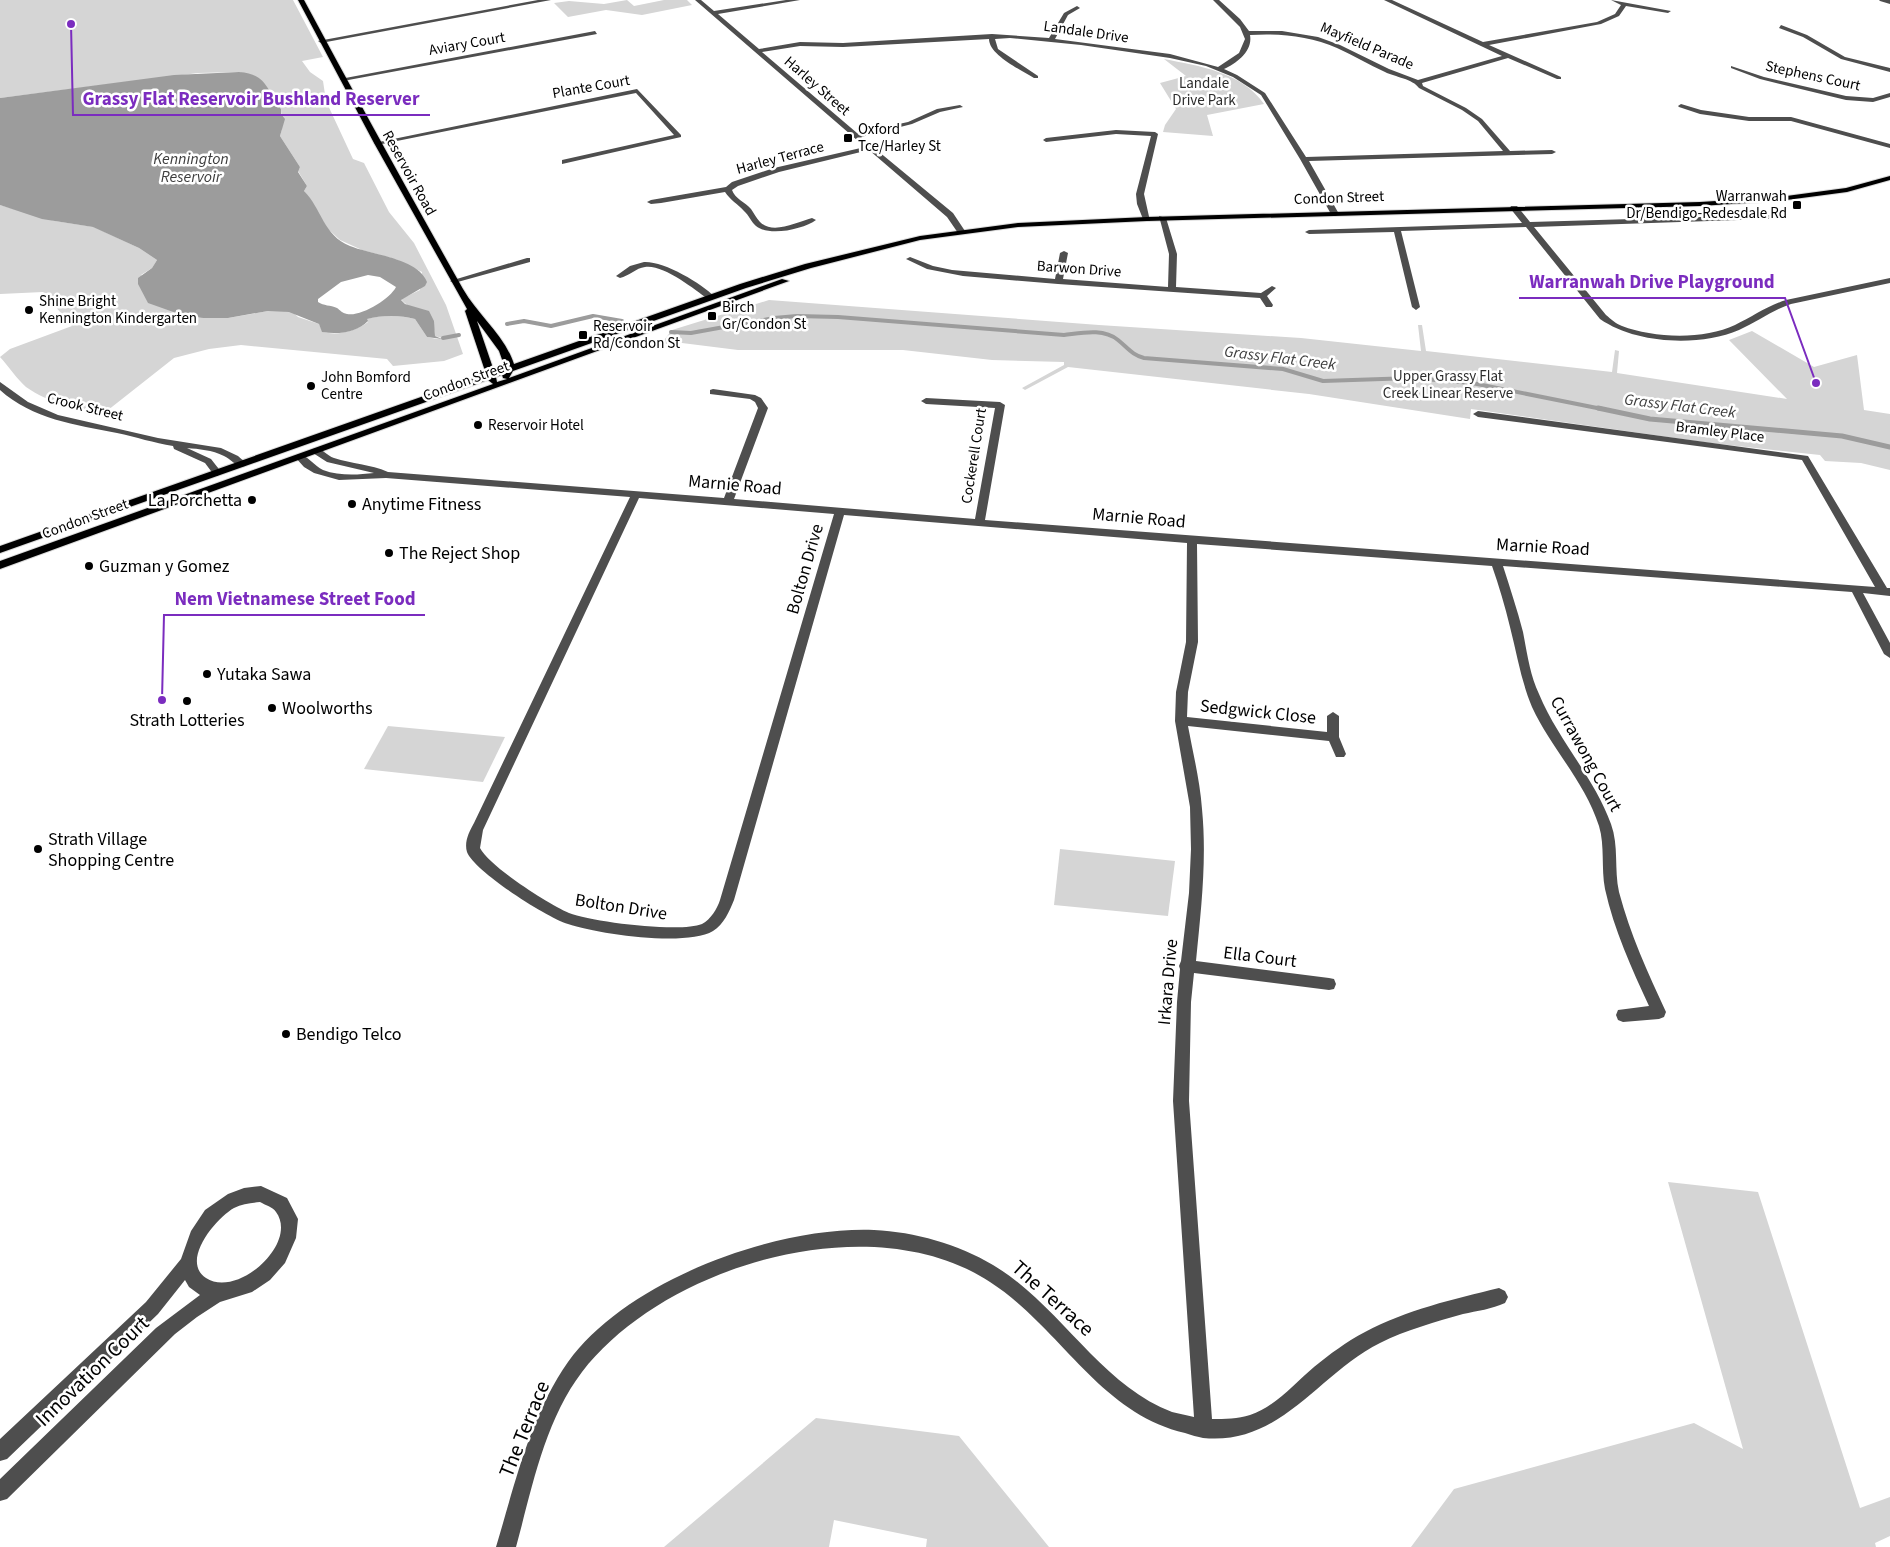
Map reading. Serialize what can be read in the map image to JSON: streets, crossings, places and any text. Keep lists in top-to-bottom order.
{
  "streets": {
    "main road": ["Reservoir Road", "Condon Street", "Marnie Road"],
    "street": [
      "Landale Drive",
      "Aviary Court",
      "Mayfield Parade",
      "Stephens Court",
      "Harley Street",
      "Plante Court",
      "Harley Terrace",
      "Barwon Drive",
      "Crook Street",
      "Bramley Place",
      "Cockerell Court",
      "Bolton Drive",
      "Sedgwick Close",
      "Currawong Court",
      "Ella Court",
      "Irkara Drive",
      "The Terrace",
      "Innovation Court"
    ]
  },
  "crossings": [
    ["Landale Drive", "Harley Street"],
    ["Landale Drive", "Condon Street"],
    ["Aviary Court", "Reservoir Road"],
    ["Harley Street", "Harley Terrace"],
    ["Harley Street", "Condon Street"],
    ["Plante Court", "Reservoir Road"],
    ["Reservoir Road", "Condon Street"],
    ["Condon Street", "Crook Street"],
    ["Condon Street", "Marnie Road"],
    ["Bramley Place", "Marnie Road"],
    ["Cockerell Court", "Marnie Road"],
    ["Marnie Road", "Bolton Drive"],
    ["Marnie Road", "Currawong Court"],
    ["Marnie Road", "Irkara Drive"],
    ["Sedgwick Close", "Irkara Drive"],
    ["Ella Court", "Irkara Drive"],
    ["Irkara Drive", "The Terrace"]
  ],
  "water": ["Kennington Reservoir", "Grassy Flat Creek"],
  "parks": ["Landale Drive Park", "Upper Grassy Flat Creek Linear Reserve"],
  "places": {
    "other": [
      "Grassy Flat Reservoir Bushland Reserver",
      "Shine Bright Kennington Kindergarten",
      "Warranwah Drive Playground",
      "John Bomford Centre",
      "Reservoir Hotel",
      "La Porchetta",
      "Anytime Fitness",
      "The Reject Shop",
      "Guzman y Gomez",
      "Yutaka Sawa",
      "Nem Vietnamese Street Food",
      "Strath Lotteries",
      "Woolworths",
      "Strath Village Shopping Centre",
      "Bendigo Telco"
    ],
    "transit": [
      "Oxford Tce/Harley St",
      "Warranwah Dr/Bendigo-Redesdale Rd",
      "Birch Gr/Condon St",
      "Reservoir Rd/Condon St"
    ]
  }
}
